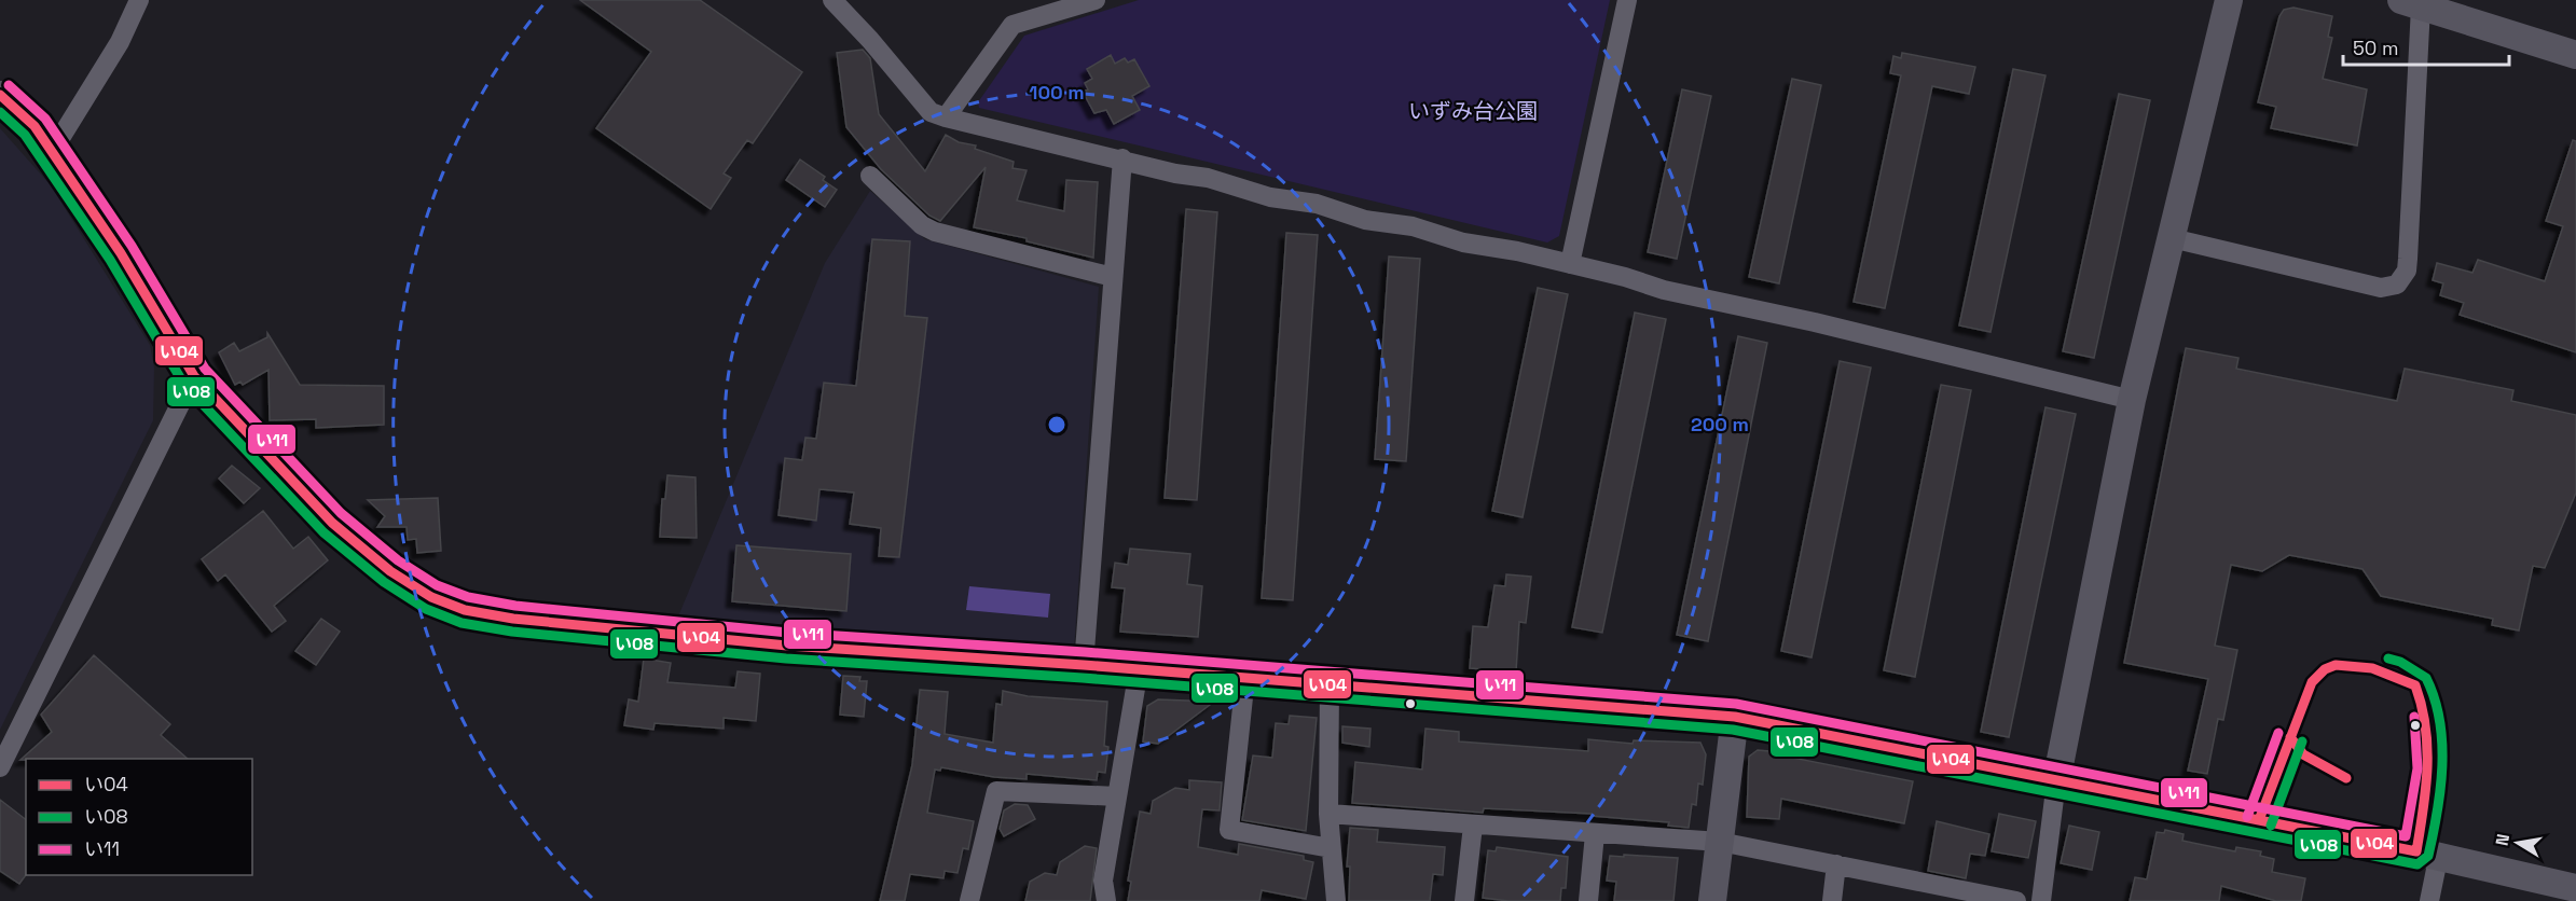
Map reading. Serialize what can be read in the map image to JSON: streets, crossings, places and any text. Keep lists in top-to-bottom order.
{
  "parks": ["いずみ台公園"],
  "lines": ["transit line い11", "transit line い04", "transit line い08"],
  "legend": ["い04", "い08", "い11"],
  "scale_bar": "50 m",
  "north": "left",
  "rings": ["100 m", "200 m"]
}
